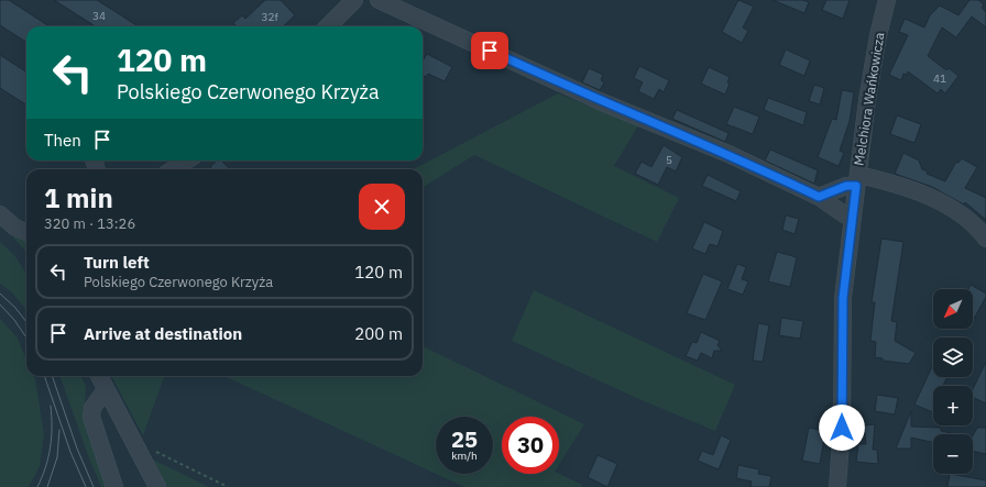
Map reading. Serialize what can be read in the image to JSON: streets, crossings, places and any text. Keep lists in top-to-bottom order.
{
  "streets": {
    "street": ["Melchiora Wańkowicza"]
  },
  "house_numbers": [
    "34",
    "32f",
    "41",
    "5"
  ],
  "north": "bottom left",
  "page": {
    "turn": ["120 m", "Polskiego Czerwonego Krzyża"],
    "then": "Then",
    "heading": ["1 min", "320 m · 13:26"],
    "list": [
      {
        "name": "Turn left",
        "note": "Polskiego Czerwonego Krzyża",
        "value": "120 m"
      },
      {
        "name": "Arrive at destination",
        "value": "200 m"
      }
    ],
    "map_buttons": ["+", "−"],
    "speed": "25 km/h",
    "limit": "30"
  }
}
